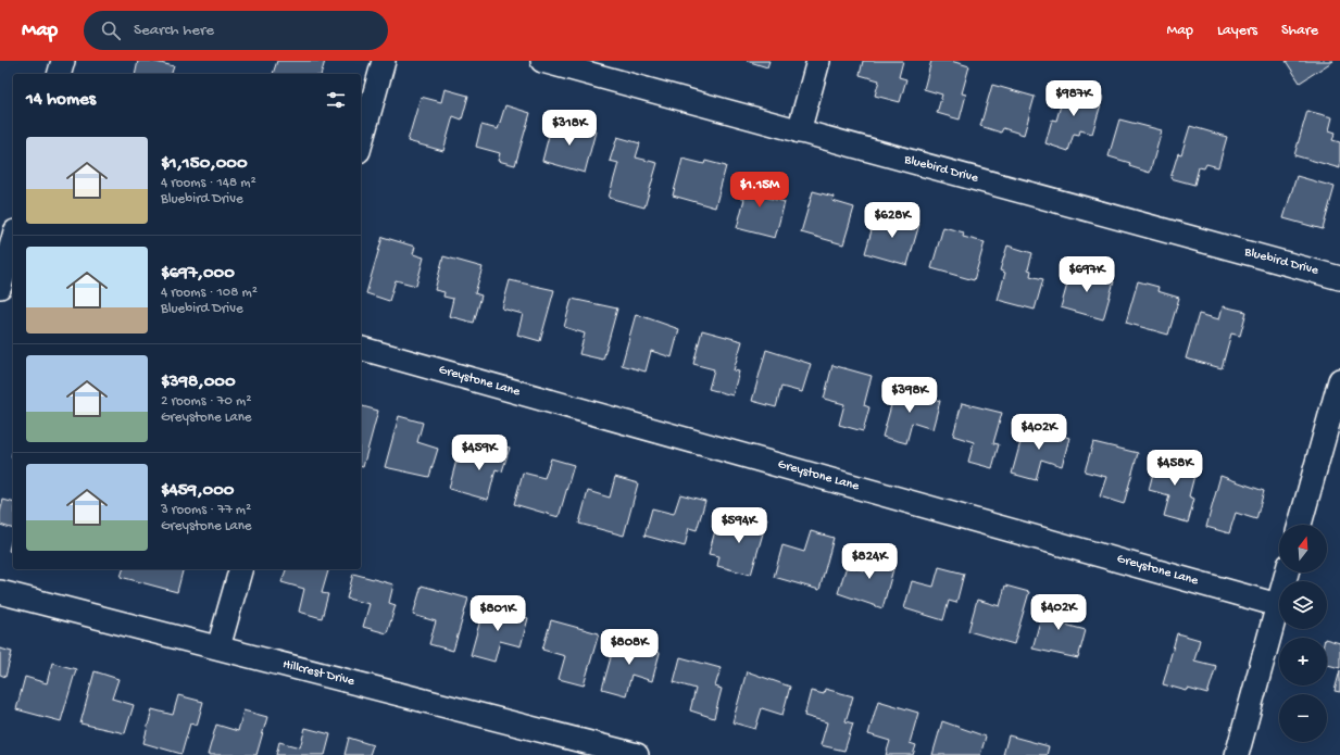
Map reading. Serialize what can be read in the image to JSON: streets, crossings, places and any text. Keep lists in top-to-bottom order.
{
  "streets": {
    "street": ["Bluebird Drive", "Greystone Lane", "Hillcrest Drive"]
  },
  "north": "top",
  "page": {
    "header": "Map",
    "search": "Search here",
    "nav": ["Map", "Layers", "Share"],
    "heading": "14 homes",
    "price": [
      "$987K",
      "$318K",
      "$1.15M",
      "$628K",
      "$697K",
      "$398K",
      "$402K",
      "$459K",
      "$458K",
      "$594K",
      "$824K",
      "$402K",
      "$801K",
      "$808K"
    ],
    "list": [
      {
        "name": "$1,150,000",
        "note": "4 rooms · 148 m² · Bluebird Drive"
      },
      {
        "name": "$697,000",
        "note": "4 rooms · 108 m² · Bluebird Drive"
      },
      {
        "name": "$398,000",
        "note": "2 rooms · 70 m² · Greystone Lane"
      },
      {
        "name": "$459,000",
        "note": "3 rooms · 77 m² · Greystone Lane"
      }
    ],
    "map_buttons": ["+", "−"]
  }
}
